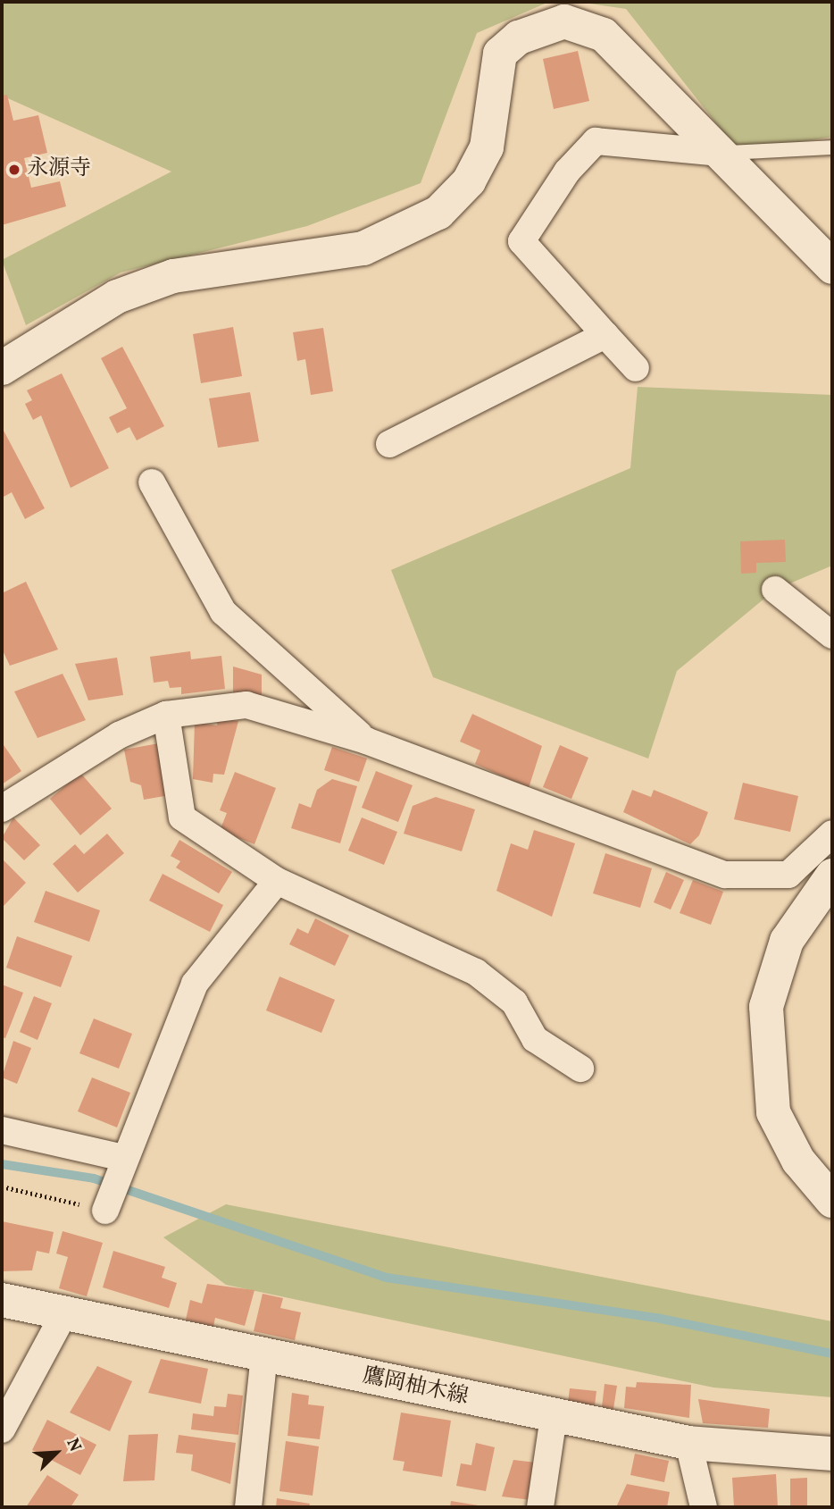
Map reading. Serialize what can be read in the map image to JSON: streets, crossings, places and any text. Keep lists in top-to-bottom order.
{
  "streets": {
    "street": ["鷹岡柚木線"]
  },
  "places": ["永源寺"],
  "north": "top right"
}
